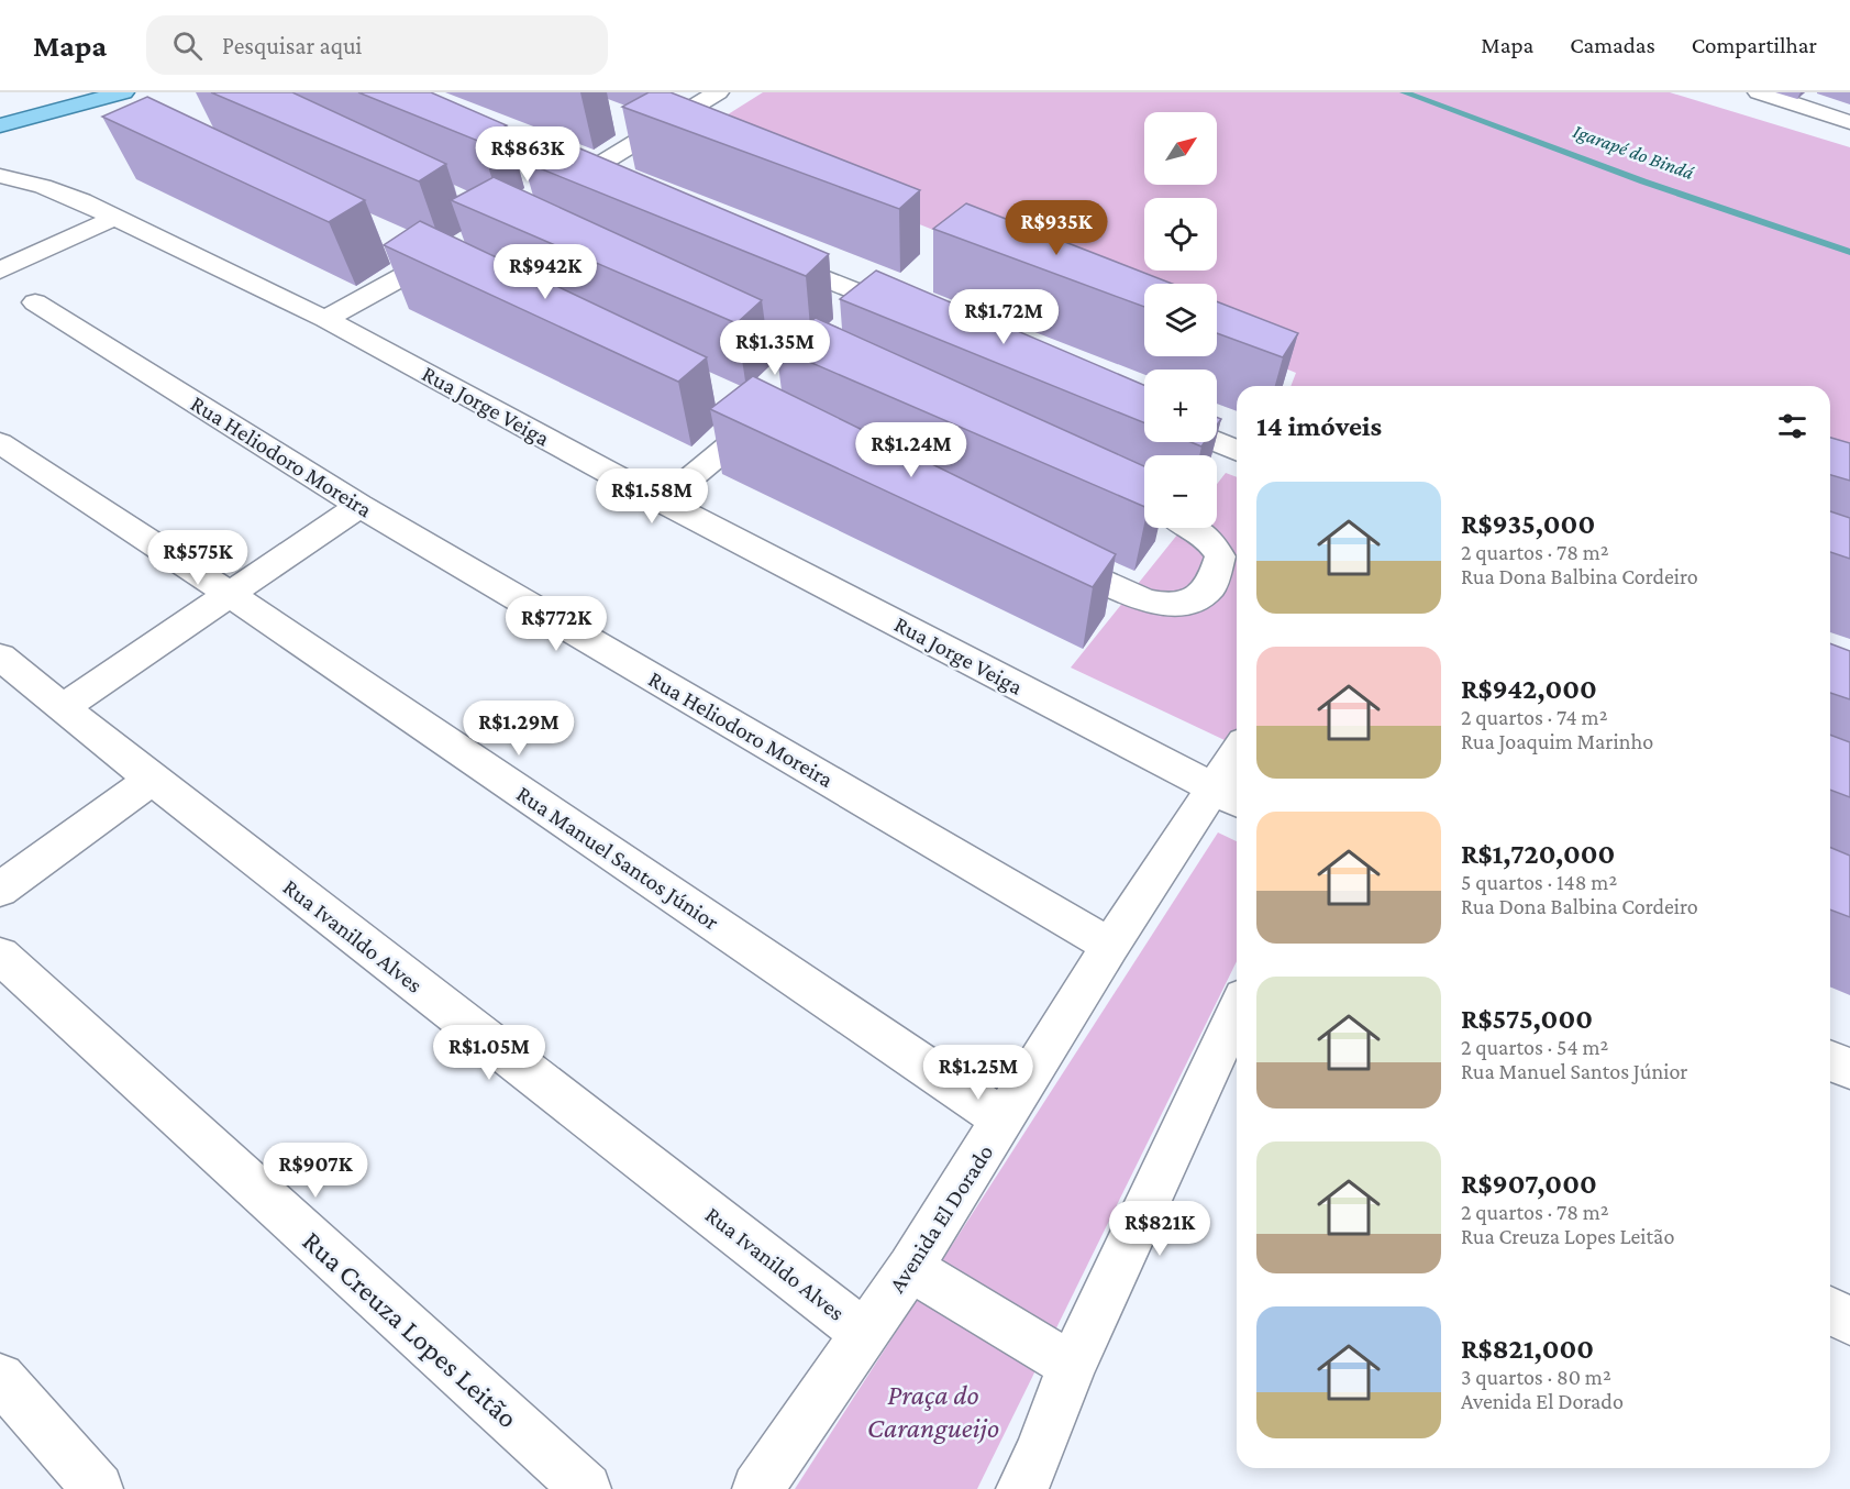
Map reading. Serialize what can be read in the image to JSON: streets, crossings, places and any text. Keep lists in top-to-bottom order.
{
  "streets": {
    "street": [
      "Rua Jorge Veiga",
      "Rua Heliodoro Moreira",
      "Rua Manuel Santos Júnior",
      "Rua Ivanildo Alves",
      "Avenida El Dorado",
      "Rua Creuza Lopes Leitão"
    ]
  },
  "crossings": [
    ["Rua Jorge Veiga", "Avenida El Dorado"],
    ["Rua Heliodoro Moreira", "Avenida El Dorado"],
    ["Rua Manuel Santos Júnior", "Avenida El Dorado"],
    ["Rua Ivanildo Alves", "Avenida El Dorado"]
  ],
  "water": ["Igarapé do Bindá"],
  "parks": ["Praça do Carangueijo"],
  "north": "top right",
  "page": {
    "header": "Mapa",
    "search": "Pesquisar aqui",
    "nav": ["Mapa", "Camadas", "Compartilhar"],
    "map_buttons": ["+", "−"],
    "price": [
      "R$863K",
      "R$935K",
      "R$942K",
      "R$1.72M",
      "R$1.35M",
      "R$1.24M",
      "R$1.58M",
      "R$575K",
      "R$772K",
      "R$1.29M",
      "R$1.05M",
      "R$1.25M",
      "R$907K",
      "R$821K"
    ],
    "heading": "14 imóveis",
    "list": [
      {
        "name": "R$935,000",
        "note": "2 quartos · 78 m² · Rua Dona Balbina Cordeiro"
      },
      {
        "name": "R$942,000",
        "note": "2 quartos · 74 m² · Rua Joaquim Marinho"
      },
      {
        "name": "R$1,720,000",
        "note": "5 quartos · 148 m² · Rua Dona Balbina Cordeiro"
      },
      {
        "name": "R$575,000",
        "note": "2 quartos · 54 m² · Rua Manuel Santos Júnior"
      },
      {
        "name": "R$907,000",
        "note": "2 quartos · 78 m² · Rua Creuza Lopes Leitão"
      },
      {
        "name": "R$821,000",
        "note": "3 quartos · 80 m² · Avenida El Dorado"
      }
    ]
  }
}
